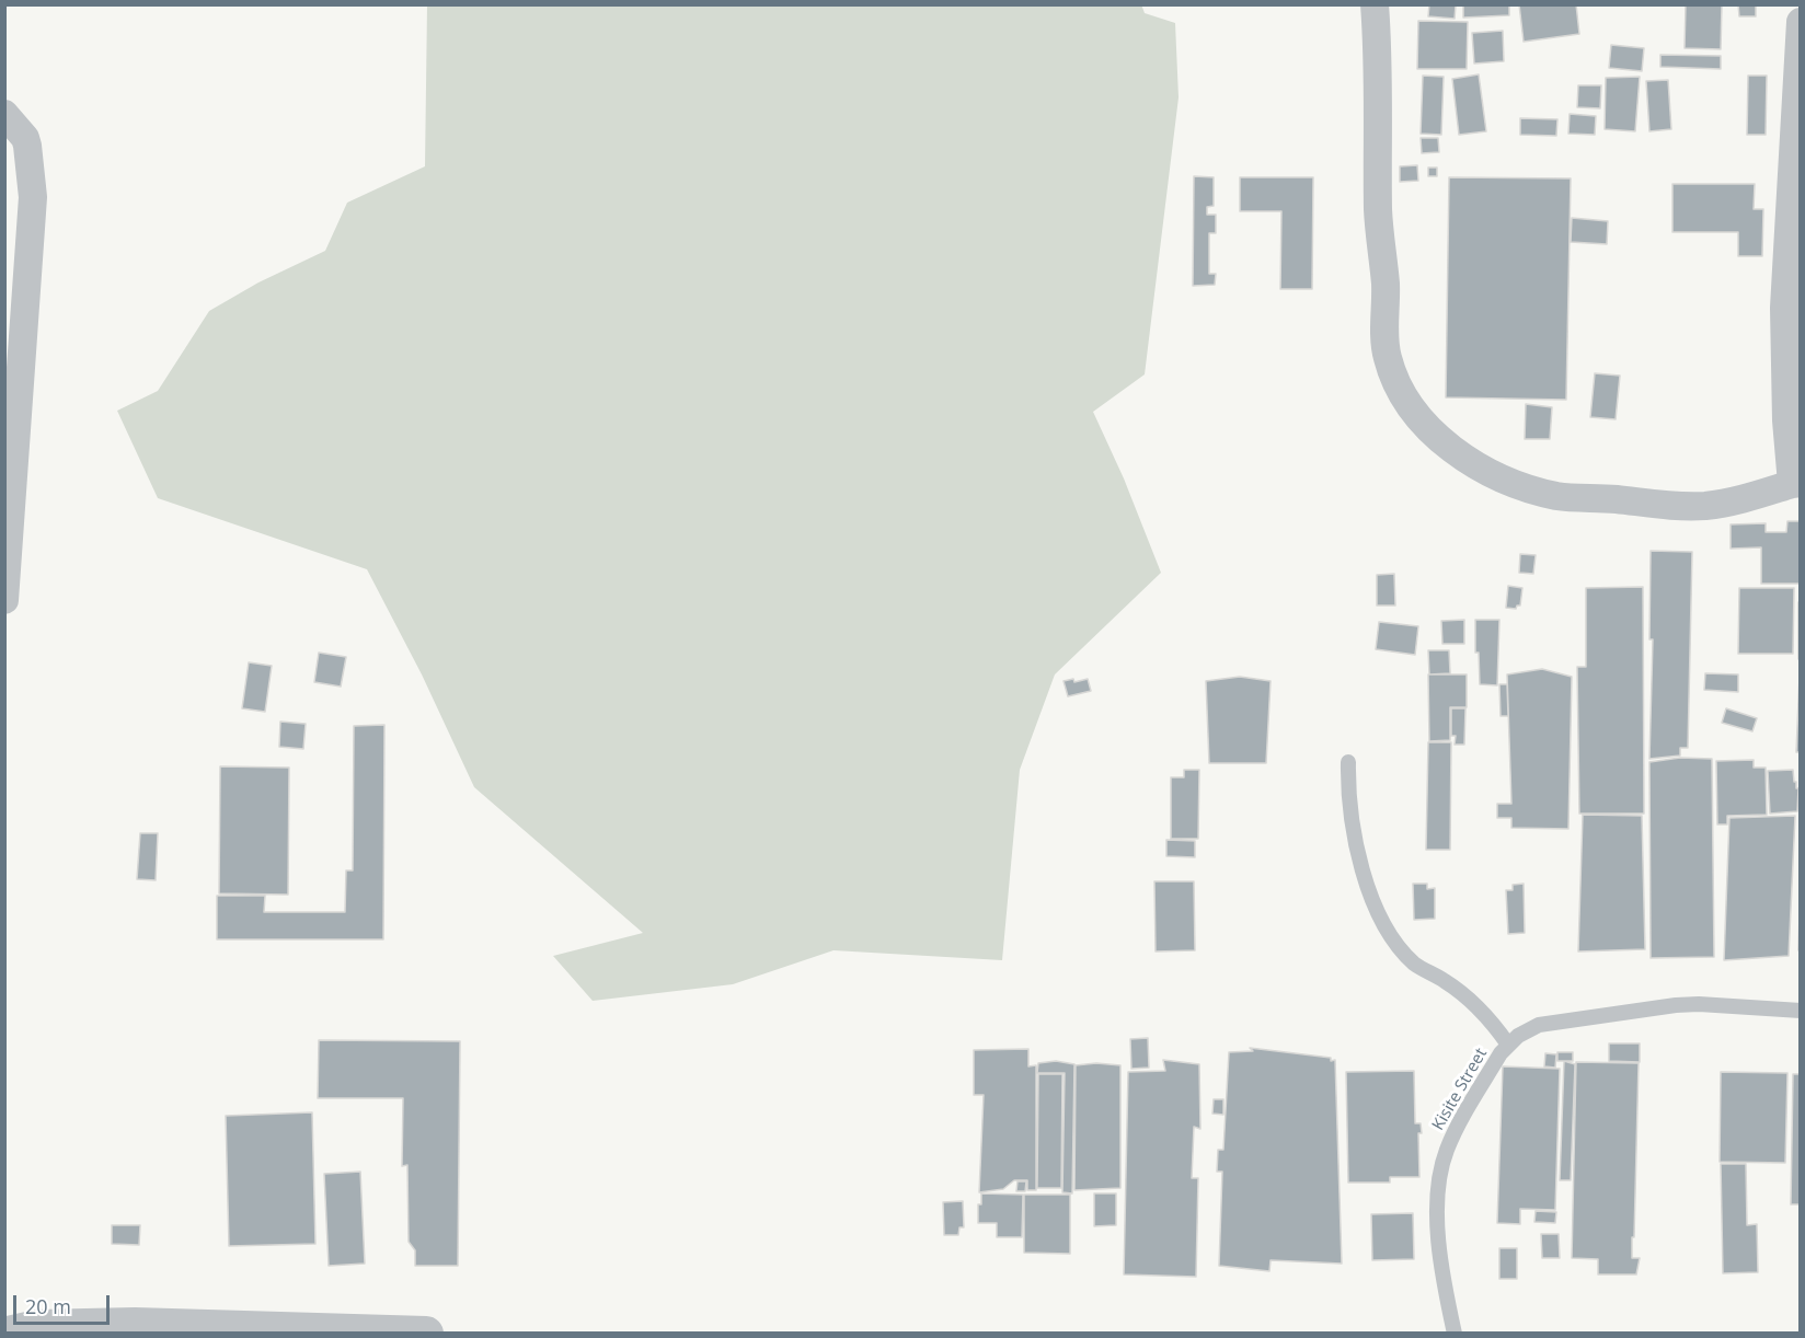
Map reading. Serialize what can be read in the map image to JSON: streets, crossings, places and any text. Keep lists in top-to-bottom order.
{
  "streets": {
    "lane": ["Kisite Street"]
  },
  "scale_bar": "20 m"
}
